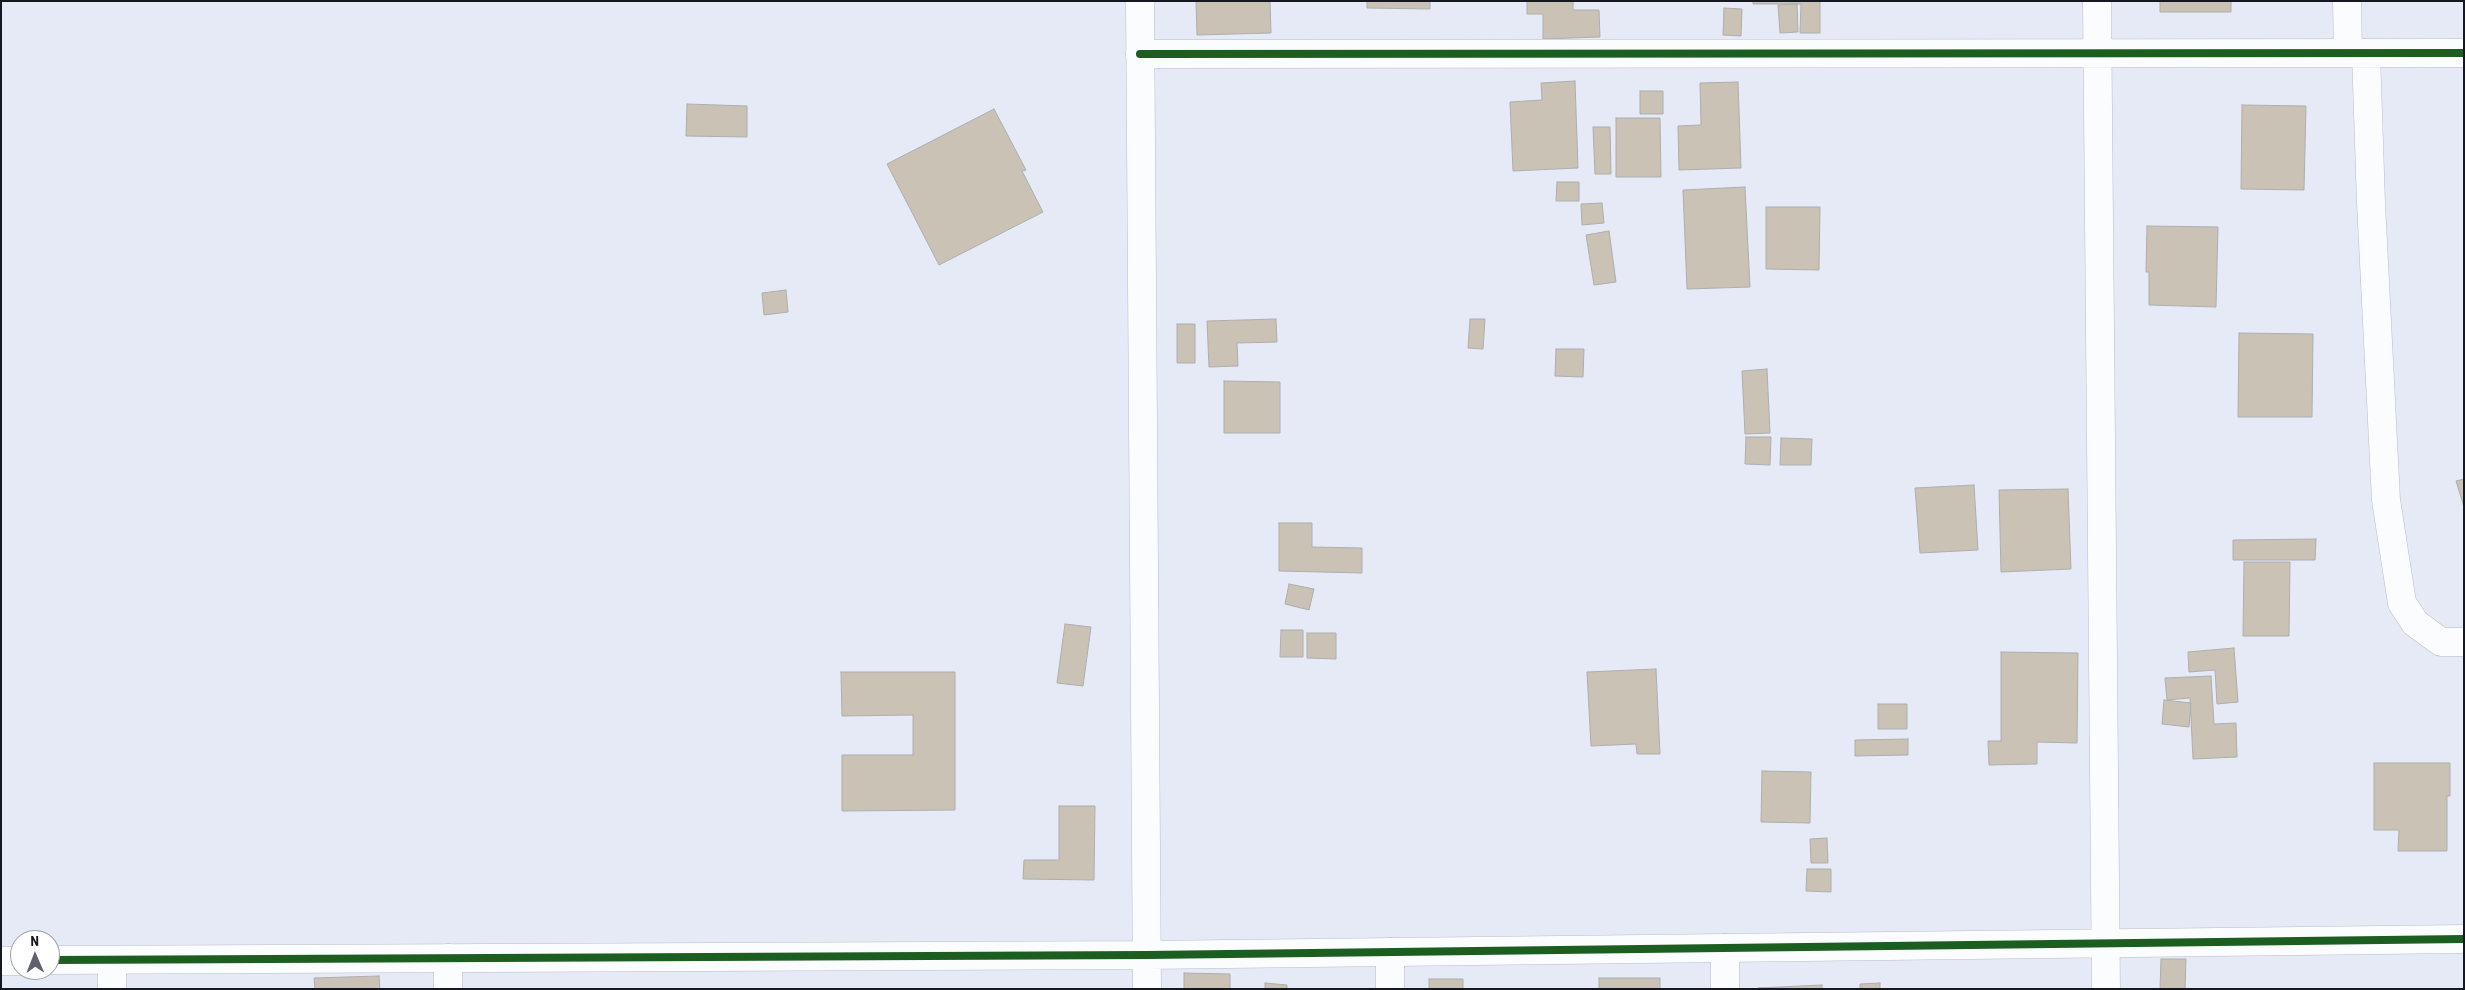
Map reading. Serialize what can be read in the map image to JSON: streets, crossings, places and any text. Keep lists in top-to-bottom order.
{
  "north": "top"
}
